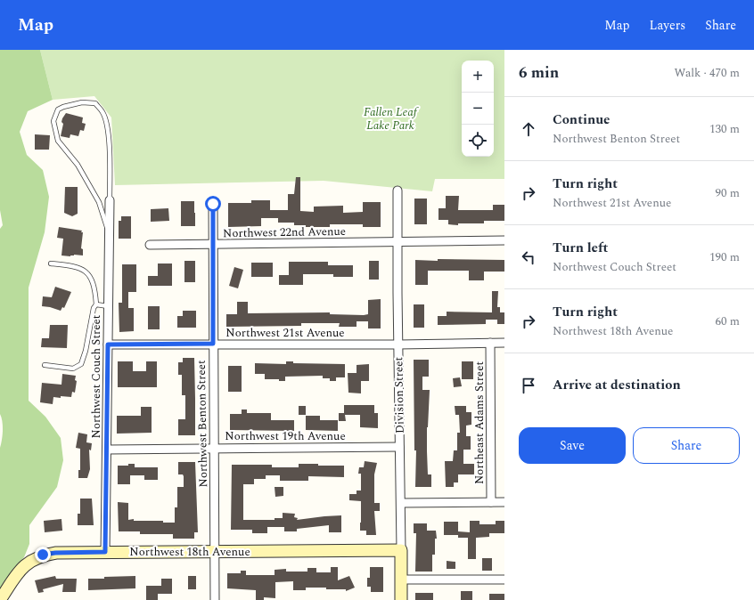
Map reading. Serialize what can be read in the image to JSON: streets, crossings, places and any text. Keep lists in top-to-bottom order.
{
  "streets": {
    "street": [
      "Northwest 22nd Avenue",
      "Northwest 21st Avenue",
      "Northwest Couch Street",
      "Division Street",
      "Northeast Adams Street",
      "Northwest Benton Street",
      "Northwest 19th Avenue",
      "Northwest 18th Avenue"
    ]
  },
  "crossings": [
    ["Northwest 22nd Avenue", "Division Street"],
    ["Northwest 22nd Avenue", "Northwest Benton Street"],
    ["Northwest 21st Avenue", "Northwest Couch Street"],
    ["Northwest 21st Avenue", "Division Street"],
    ["Northwest 21st Avenue", "Northeast Adams Street"],
    ["Northwest 21st Avenue", "Northwest Benton Street"],
    ["Northwest Couch Street", "Northwest 19th Avenue"],
    ["Northwest Couch Street", "Northwest 18th Avenue"],
    ["Division Street", "Northwest 19th Avenue"],
    ["Division Street", "Northwest 18th Avenue"],
    ["Northwest Benton Street", "Northwest 19th Avenue"],
    ["Northwest Benton Street", "Northwest 18th Avenue"]
  ],
  "parks": ["Fallen Leaf Lake Park"],
  "page": {
    "header": "Map",
    "nav": ["Map", "Layers", "Share"],
    "heading": ["6 min", "Walk · 470 m"],
    "map_buttons": ["+", "−"],
    "list": [
      ["Continue", "Northwest Benton Street", "130 m"],
      ["Turn right", "Northwest 21st Avenue", "90 m"],
      ["Turn left", "Northwest Couch Street", "190 m"],
      ["Turn right", "Northwest 18th Avenue", "60 m"],
      "Arrive at destination"
    ],
    "buttons": ["Save", "Share"]
  }
}
